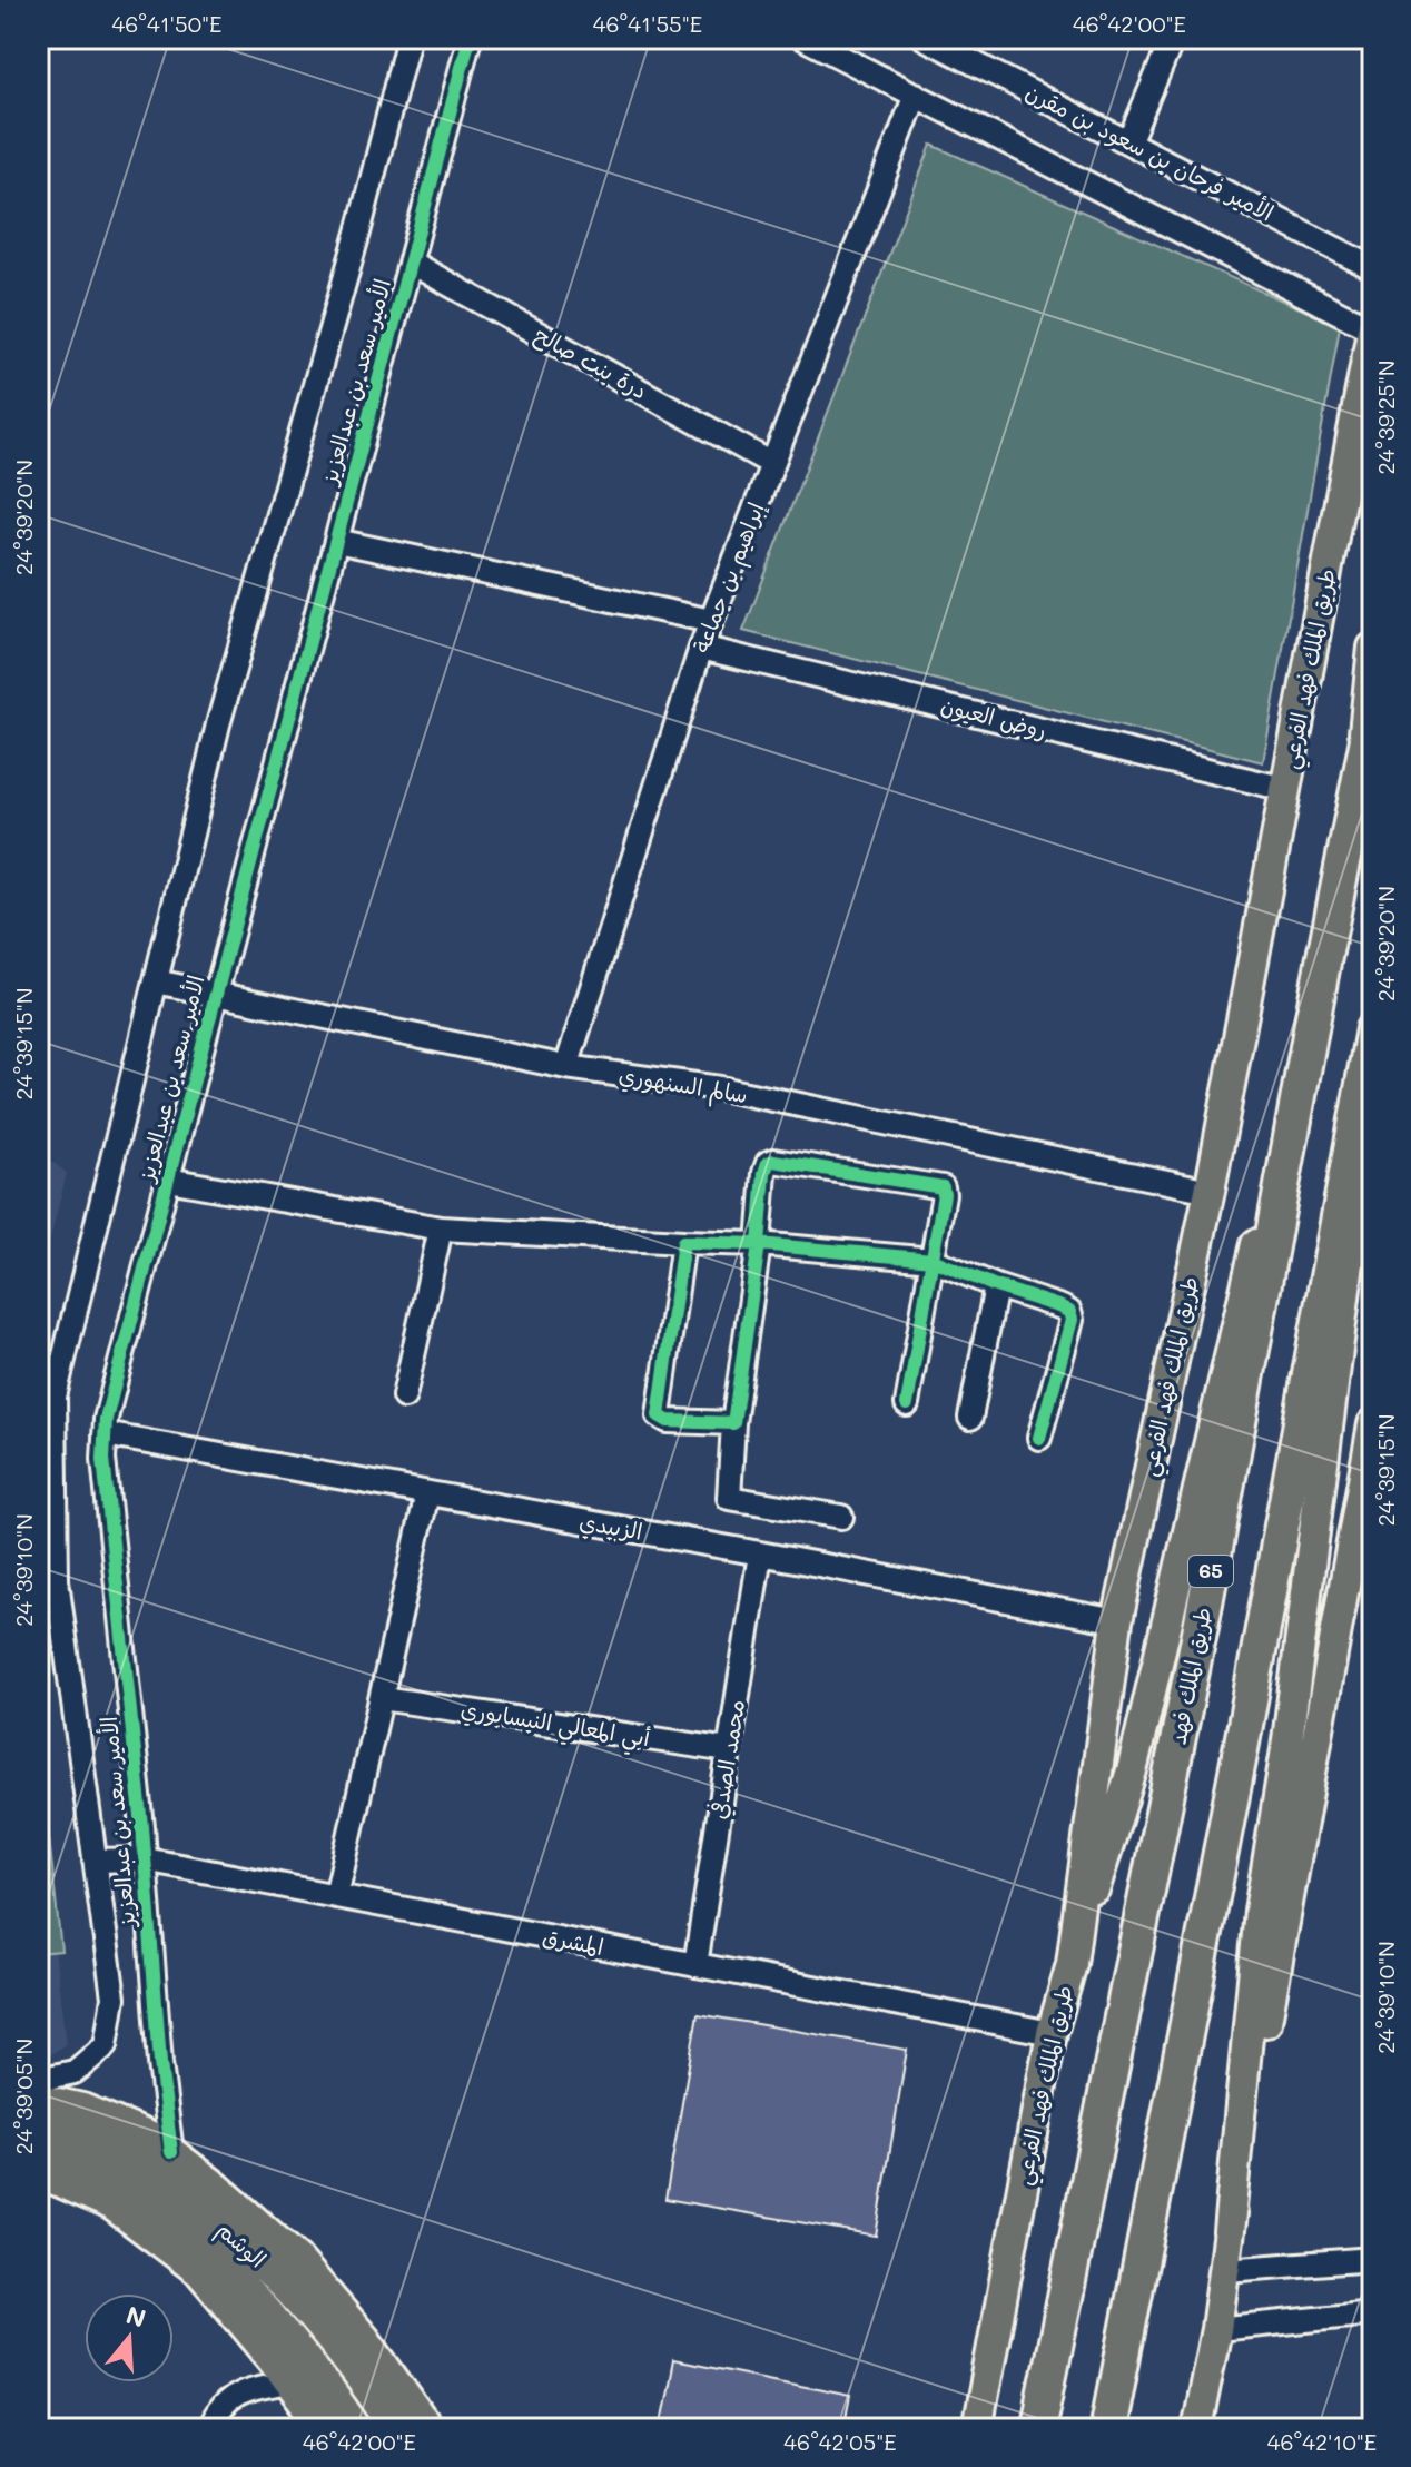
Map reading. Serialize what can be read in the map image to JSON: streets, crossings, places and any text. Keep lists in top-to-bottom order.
{
  "streets": {
    "highway": ["65", "طريق الملك فهد"],
    "main road": ["طريق الملك فهد الفرعي", "الوشم"],
    "street": [
      "الأمير فرحان بن سعود بن مقرن",
      "درة بنت صالح",
      "الأمير سعد بن عبدالعزيز",
      "إبراهيم بن جماعة",
      "روض العيون",
      "سالم السنهوري",
      "الزبيدي",
      "أبي المعالي النيسابوري",
      "محمد الصدفي",
      "المشرق"
    ]
  },
  "crossings": [
    ["درة بنت صالح", "الأمير سعد بن عبدالعزيز"],
    ["درة بنت صالح", "إبراهيم بن جماعة"],
    ["الأمير سعد بن عبدالعزيز", "سالم السنهوري"],
    ["الأمير سعد بن عبدالعزيز", "الزبيدي"],
    ["الأمير سعد بن عبدالعزيز", "المشرق"],
    ["إبراهيم بن جماعة", "روض العيون"],
    ["إبراهيم بن جماعة", "سالم السنهوري"],
    ["طريق الملك فهد الفرعي", "روض العيون"],
    ["طريق الملك فهد الفرعي", "سالم السنهوري"],
    ["طريق الملك فهد الفرعي", "الزبيدي"],
    ["طريق الملك فهد الفرعي", "المشرق"],
    ["الزبيدي", "محمد الصدفي"],
    ["أبي المعالي النيسابوري", "محمد الصدفي"],
    ["محمد الصدفي", "المشرق"]
  ],
  "north": "top",
  "coordinates": [
    "46°41'50\"E",
    "46°41'55\"E",
    "46°42'00\"E",
    "24°39'25\"N",
    "24°39'20\"N",
    "24°39'15\"N",
    "24°39'10\"N",
    "24°39'05\"N",
    "46°42'05\"E",
    "46°42'10\"E"
  ]
}
